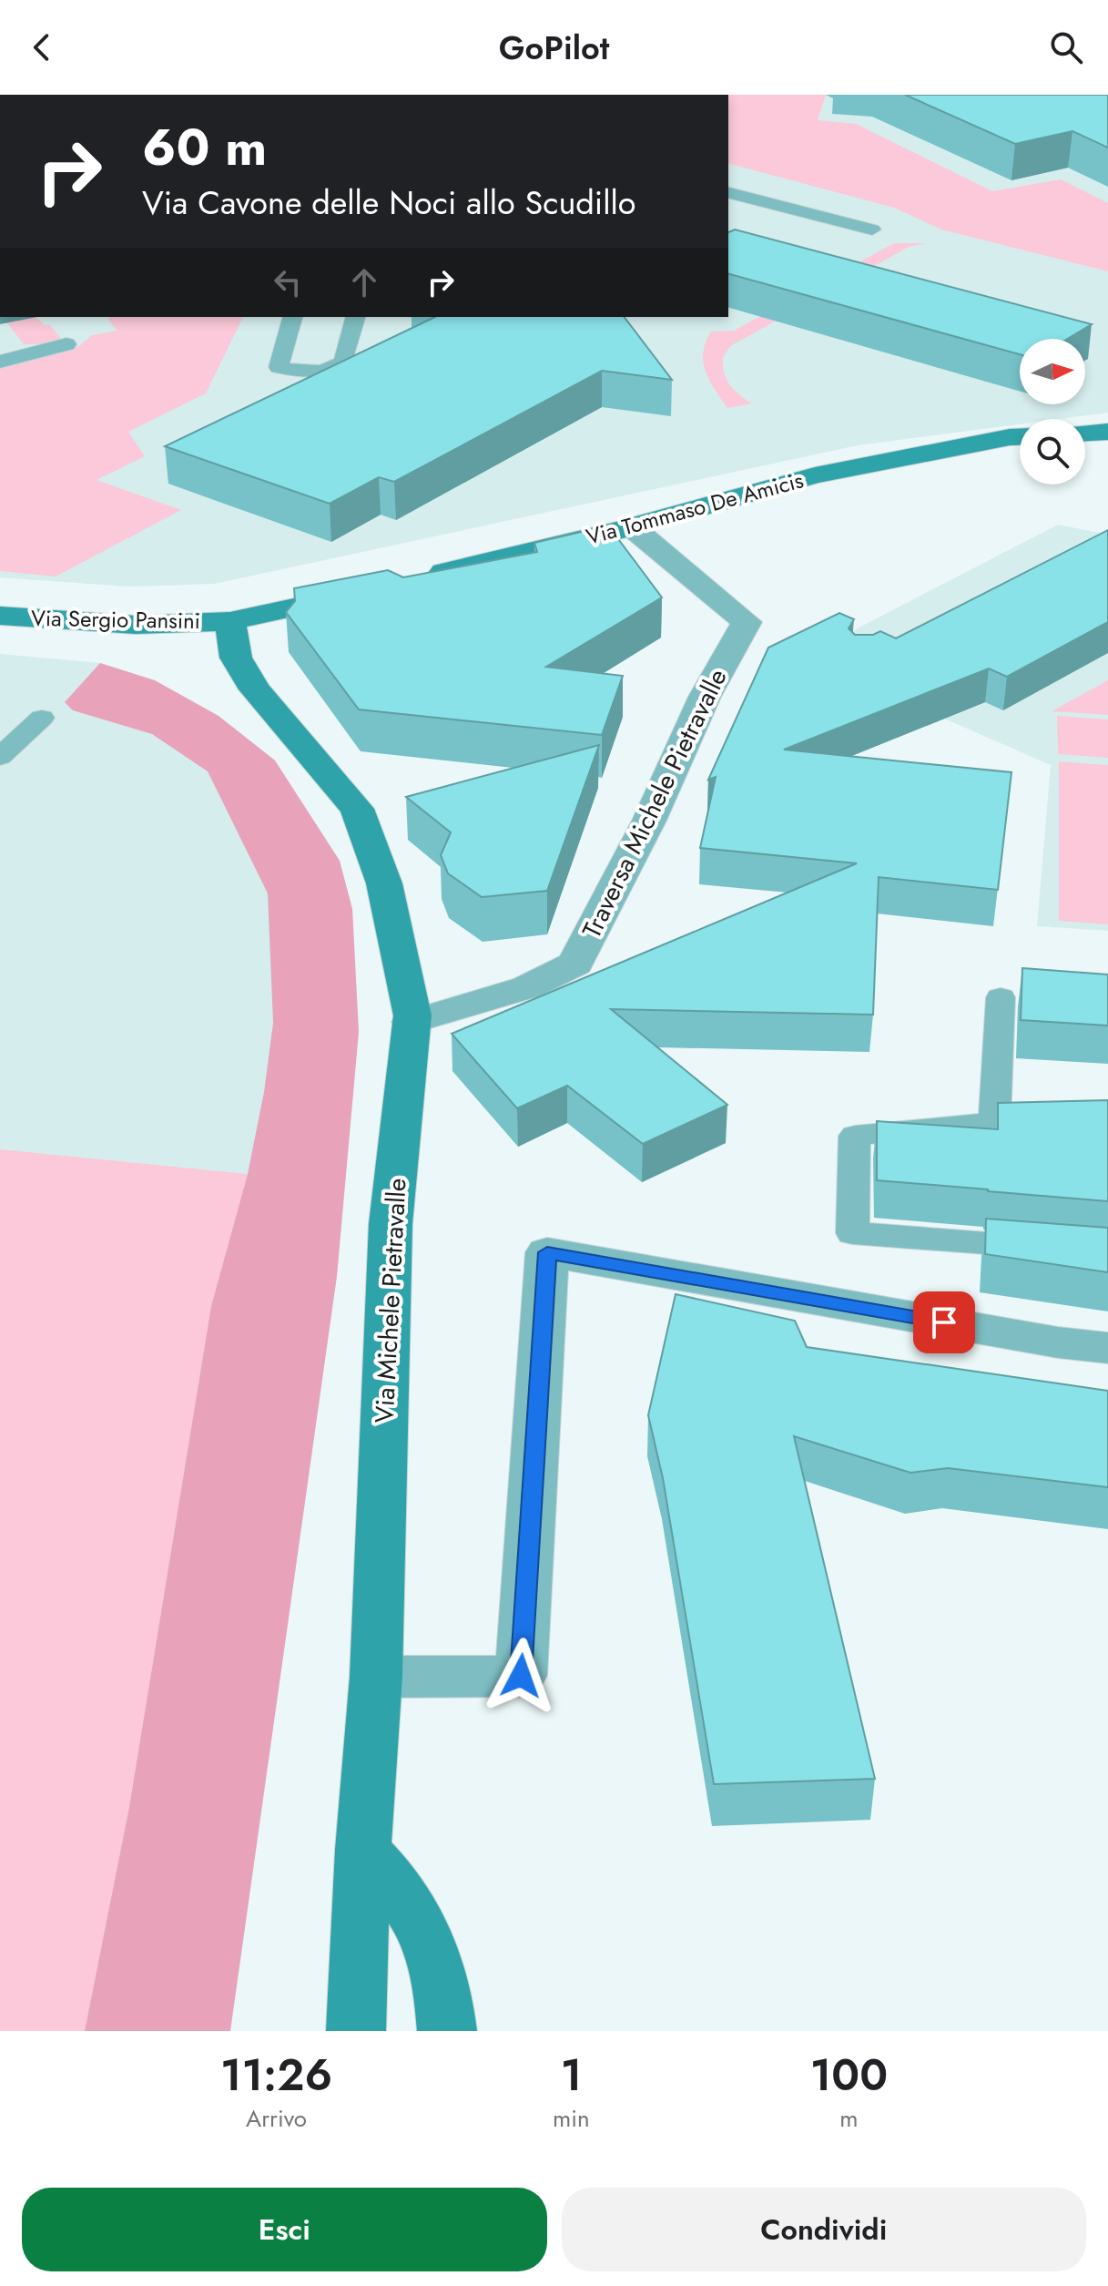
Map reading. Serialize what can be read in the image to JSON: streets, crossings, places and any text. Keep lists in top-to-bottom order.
{
  "streets": {
    "main road": ["Via Tommaso De Amicis", "Via Sergio Pansini", "Via Michele Pietravalle"],
    "street": ["Traversa Michele Pietravalle"]
  },
  "crossings": [
    ["Via Tommaso De Amicis", "Traversa Michele Pietravalle"],
    ["Via Sergio Pansini", "Via Michele Pietravalle"],
    ["Traversa Michele Pietravalle", "Via Michele Pietravalle"]
  ],
  "north": "right",
  "page": {
    "header": "GoPilot",
    "turn": ["60 m", "Via Cavone delle Noci allo Scudillo"],
    "eta": [
      "11:26",
      "Arrivo",
      "1",
      "min",
      "100",
      "m"
    ],
    "buttons": ["Esci", "Condividi"]
  }
}
